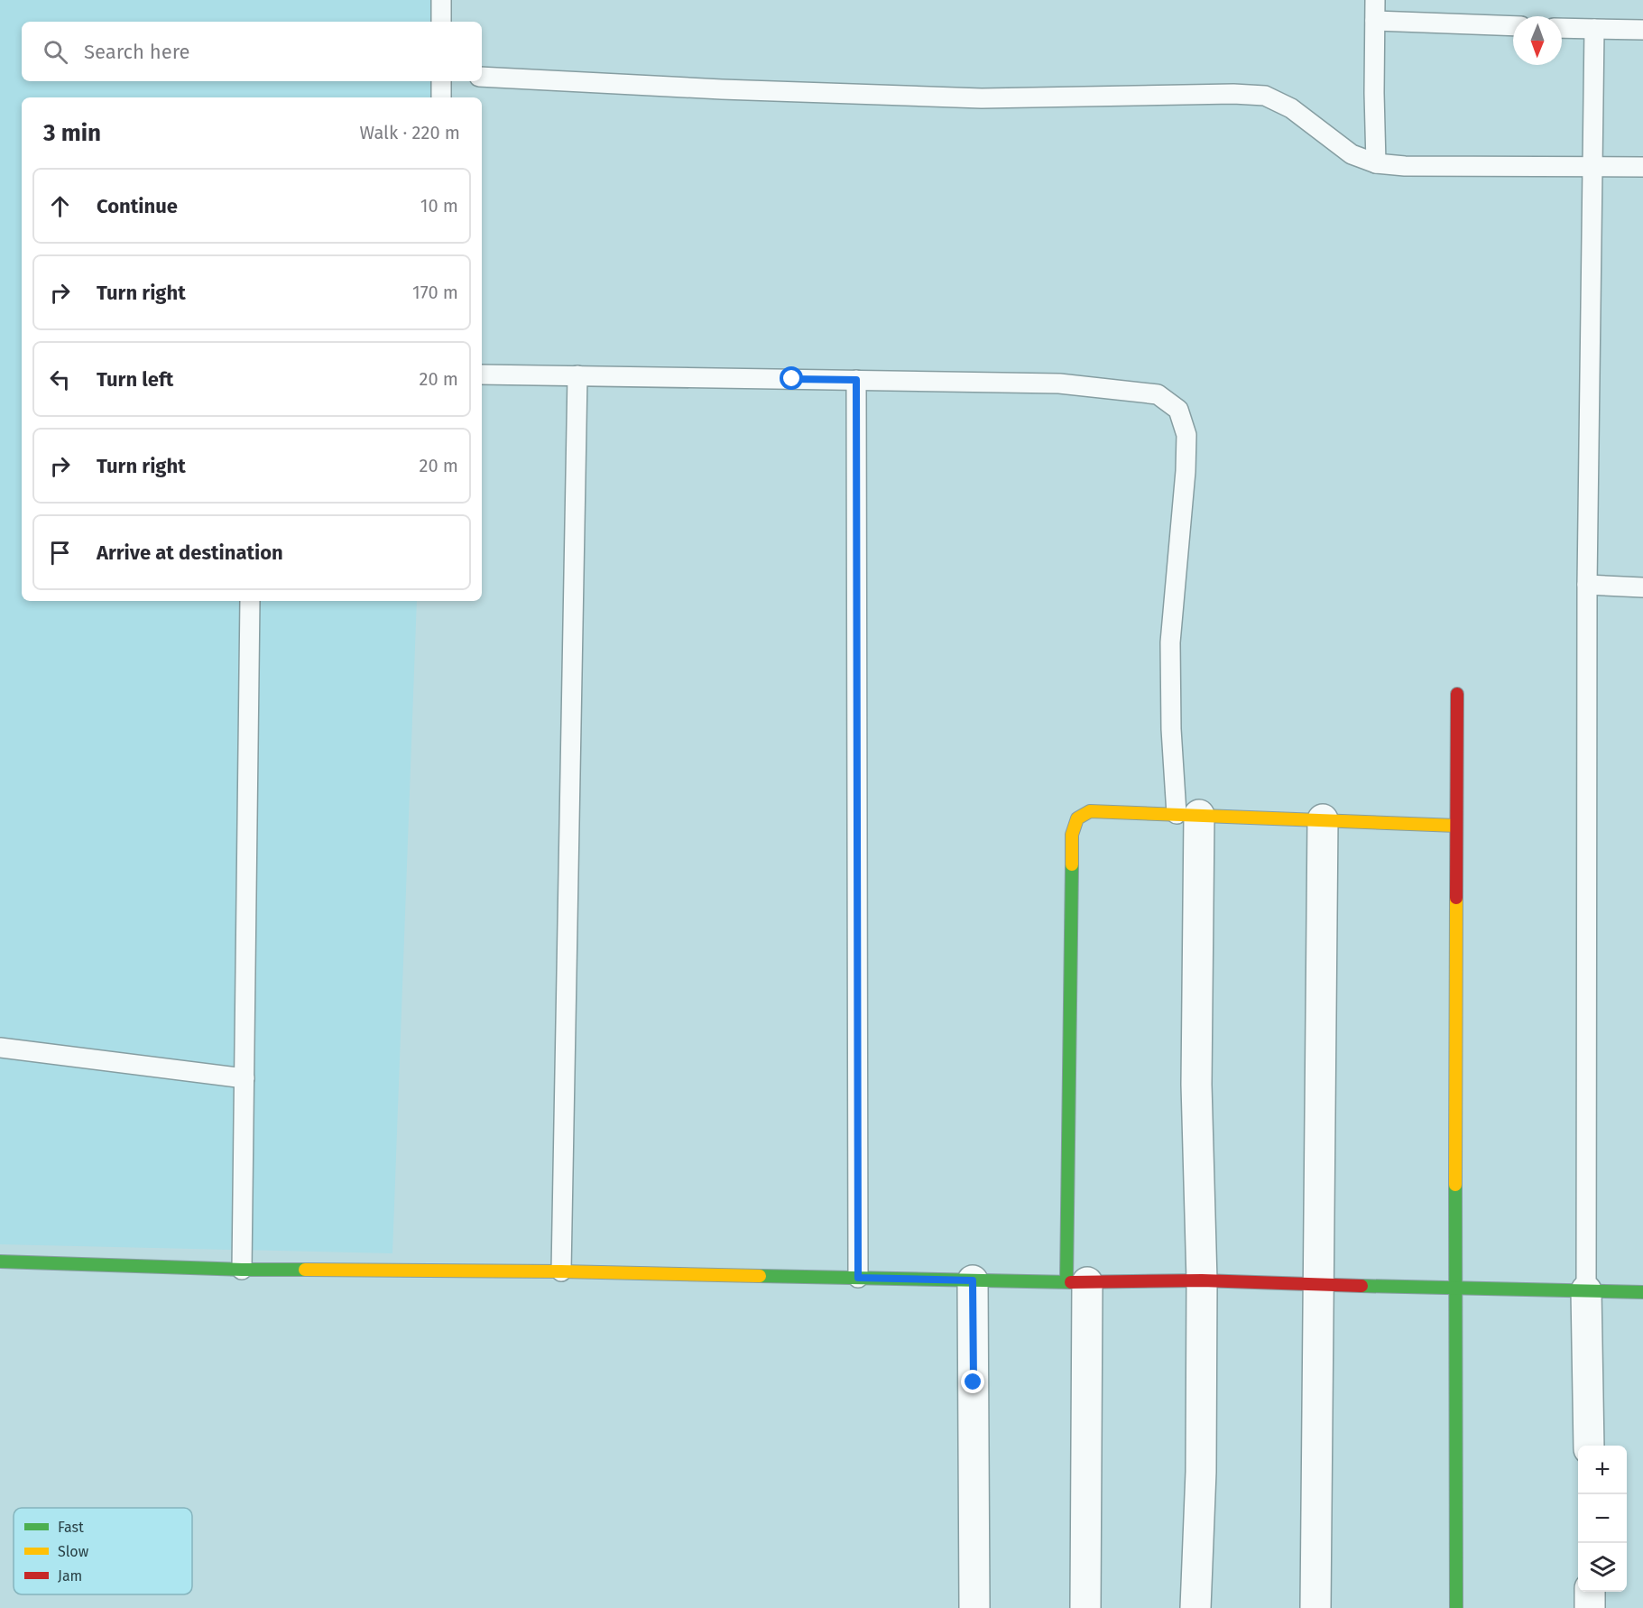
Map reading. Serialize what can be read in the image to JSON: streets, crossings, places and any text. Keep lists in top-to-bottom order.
{
  "legend": ["Fast", "Slow", "Jam"],
  "north": "bottom",
  "page": {
    "search": "Search here",
    "heading": ["3 min", "Walk · 220 m"],
    "list": [
      ["Continue", "10 m"],
      ["Turn right", "170 m"],
      ["Turn left", "20 m"],
      ["Turn right", "20 m"],
      "Arrive at destination"
    ],
    "map_buttons": ["+", "−"]
  }
}
